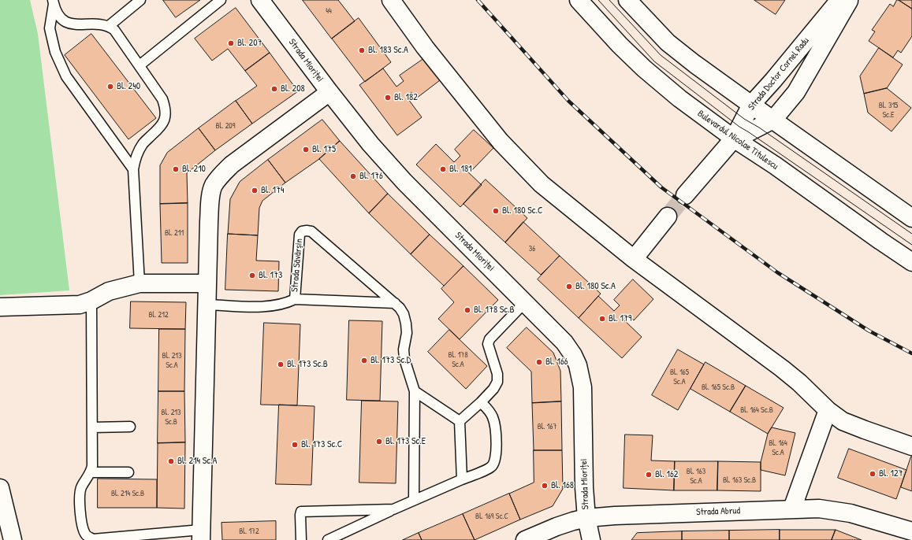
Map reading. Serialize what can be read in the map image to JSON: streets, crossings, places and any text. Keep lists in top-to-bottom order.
{
  "streets": {
    "street": [
      "Strada Mioriței",
      "Strada Doctor Cornel Radu",
      "Bulevardul Nicolae Titulescu",
      "Strada Abrud"
    ],
    "lane": ["Strada Săvârșin"]
  },
  "crossings": [
    ["Strada Mioriței", "Strada Abrud"],
    ["Strada Doctor Cornel Radu", "Bulevardul Nicolae Titulescu"]
  ],
  "places": [
    "Bl. 207",
    "Bl. 183 Sc.A",
    "Bl. 240",
    "Bl. 208",
    "Bl. 182",
    "Bl. 175",
    "Bl. 210",
    "Bl. 181",
    "Bl. 176",
    "Bl. 174",
    "Bl. 180 Sc.C",
    "Bl. 173",
    "Bl. 180 Sc.A",
    "Bl. 178 Sc.B",
    "Bl. 179",
    "Bl. 173 Sc.D",
    "Bl. 166",
    "Bl. 173 Sc.B",
    "Bl. 173 Sc.E",
    "Bl. 173 Sc.C",
    "Bl. 214 Sc.A",
    "Bl. 127",
    "Bl. 162",
    "Bl. 168"
  ],
  "house_numbers": [
    "44",
    "Bl. 315 Sc.E",
    "Bl. 209",
    "Bl. 211",
    "36",
    "Bl. 212",
    "Bl. 178 Sc.A",
    "Bl. 213 Sc.A",
    "Bl. 165 Sc.A",
    "Bl. 165 Sc.B",
    "Bl. 164 Sc.B",
    "Bl. 213 Sc.B",
    "Bl. 167",
    "Bl. 164 Sc.A",
    "Bl. 163 Sc.A",
    "Bl. 163 Sc.B",
    "Bl. 214 Sc.B",
    "Bl. 169 Sc.C",
    "Bl. 172"
  ]
}
